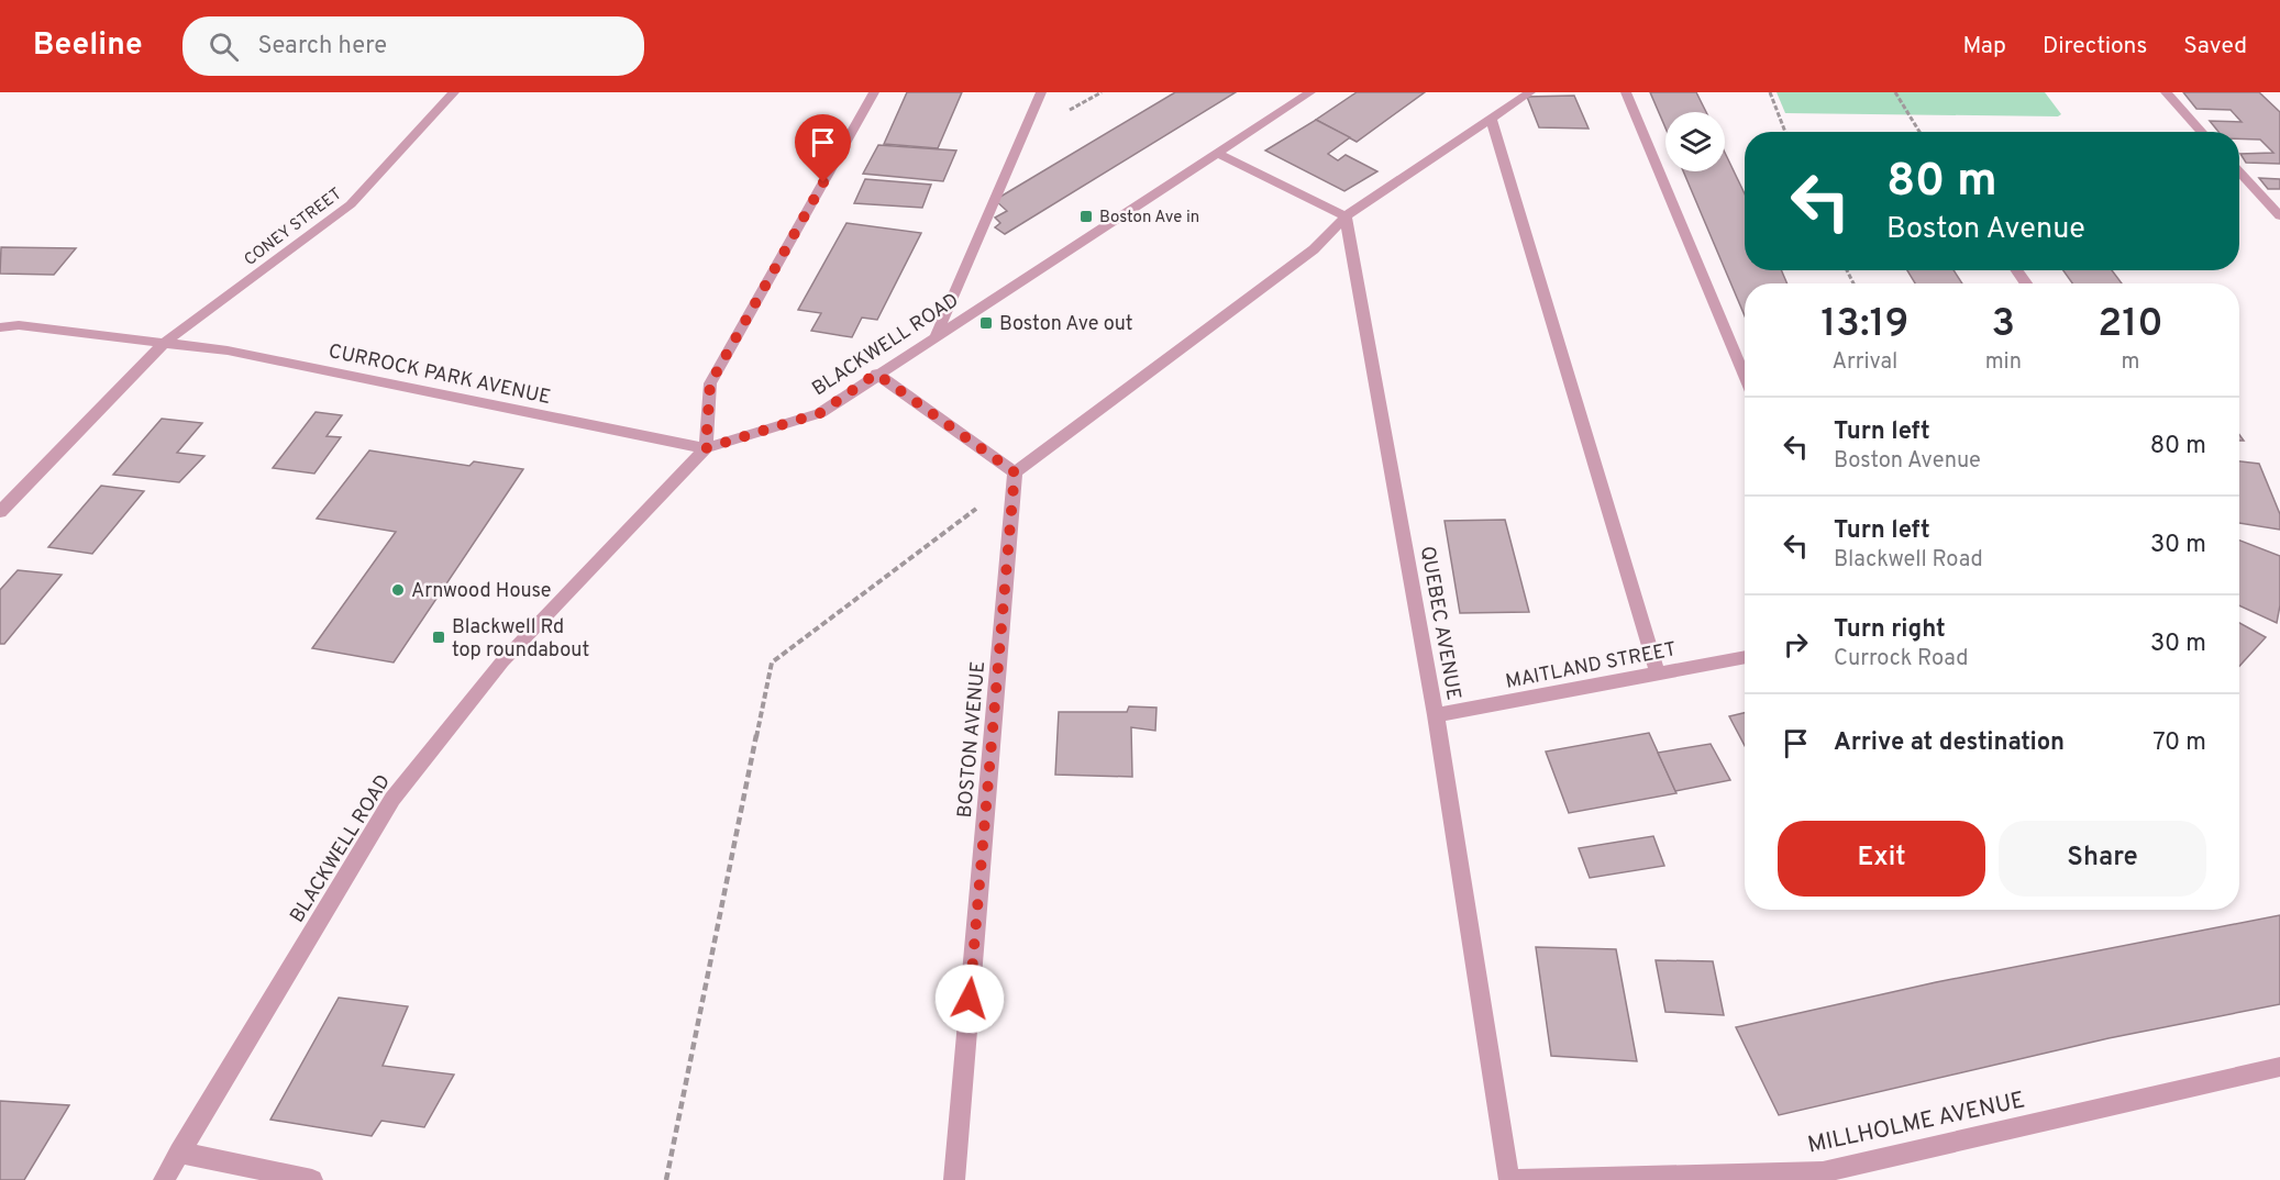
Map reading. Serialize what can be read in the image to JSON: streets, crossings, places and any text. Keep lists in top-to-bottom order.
{
  "streets": {
    "street": [
      "CONEY STREET",
      "BLACKWELL ROAD",
      "CURROCK PARK AVENUE",
      "QUEBEC AVENUE",
      "MAITLAND STREET",
      "BOSTON AVENUE",
      "MILLHOLME AVENUE"
    ]
  },
  "crossings": [
    ["CONEY STREET", "CURROCK PARK AVENUE"],
    ["BLACKWELL ROAD", "CURROCK PARK AVENUE"],
    ["QUEBEC AVENUE", "MAITLAND STREET"]
  ],
  "places": {
    "transit": ["Boston Ave in", "Boston Ave out", "Blackwell Rd top roundabout"],
    "other": ["Arnwood House"]
  },
  "page": {
    "header": "Beeline",
    "search": "Search here",
    "nav": ["Map", "Directions", "Saved"],
    "turn": ["80 m", "Boston Avenue"],
    "eta": [
      "13:19",
      "Arrival",
      "3",
      "min",
      "210",
      "m"
    ],
    "list": [
      {
        "name": "Turn left",
        "note": "Boston Avenue",
        "value": "80 m"
      },
      {
        "name": "Turn left",
        "note": "Blackwell Road",
        "value": "30 m"
      },
      {
        "name": "Turn right",
        "note": "Currock Road",
        "value": "30 m"
      },
      {
        "name": "Arrive at destination",
        "value": "70 m"
      }
    ],
    "buttons": ["Exit", "Share"]
  }
}
